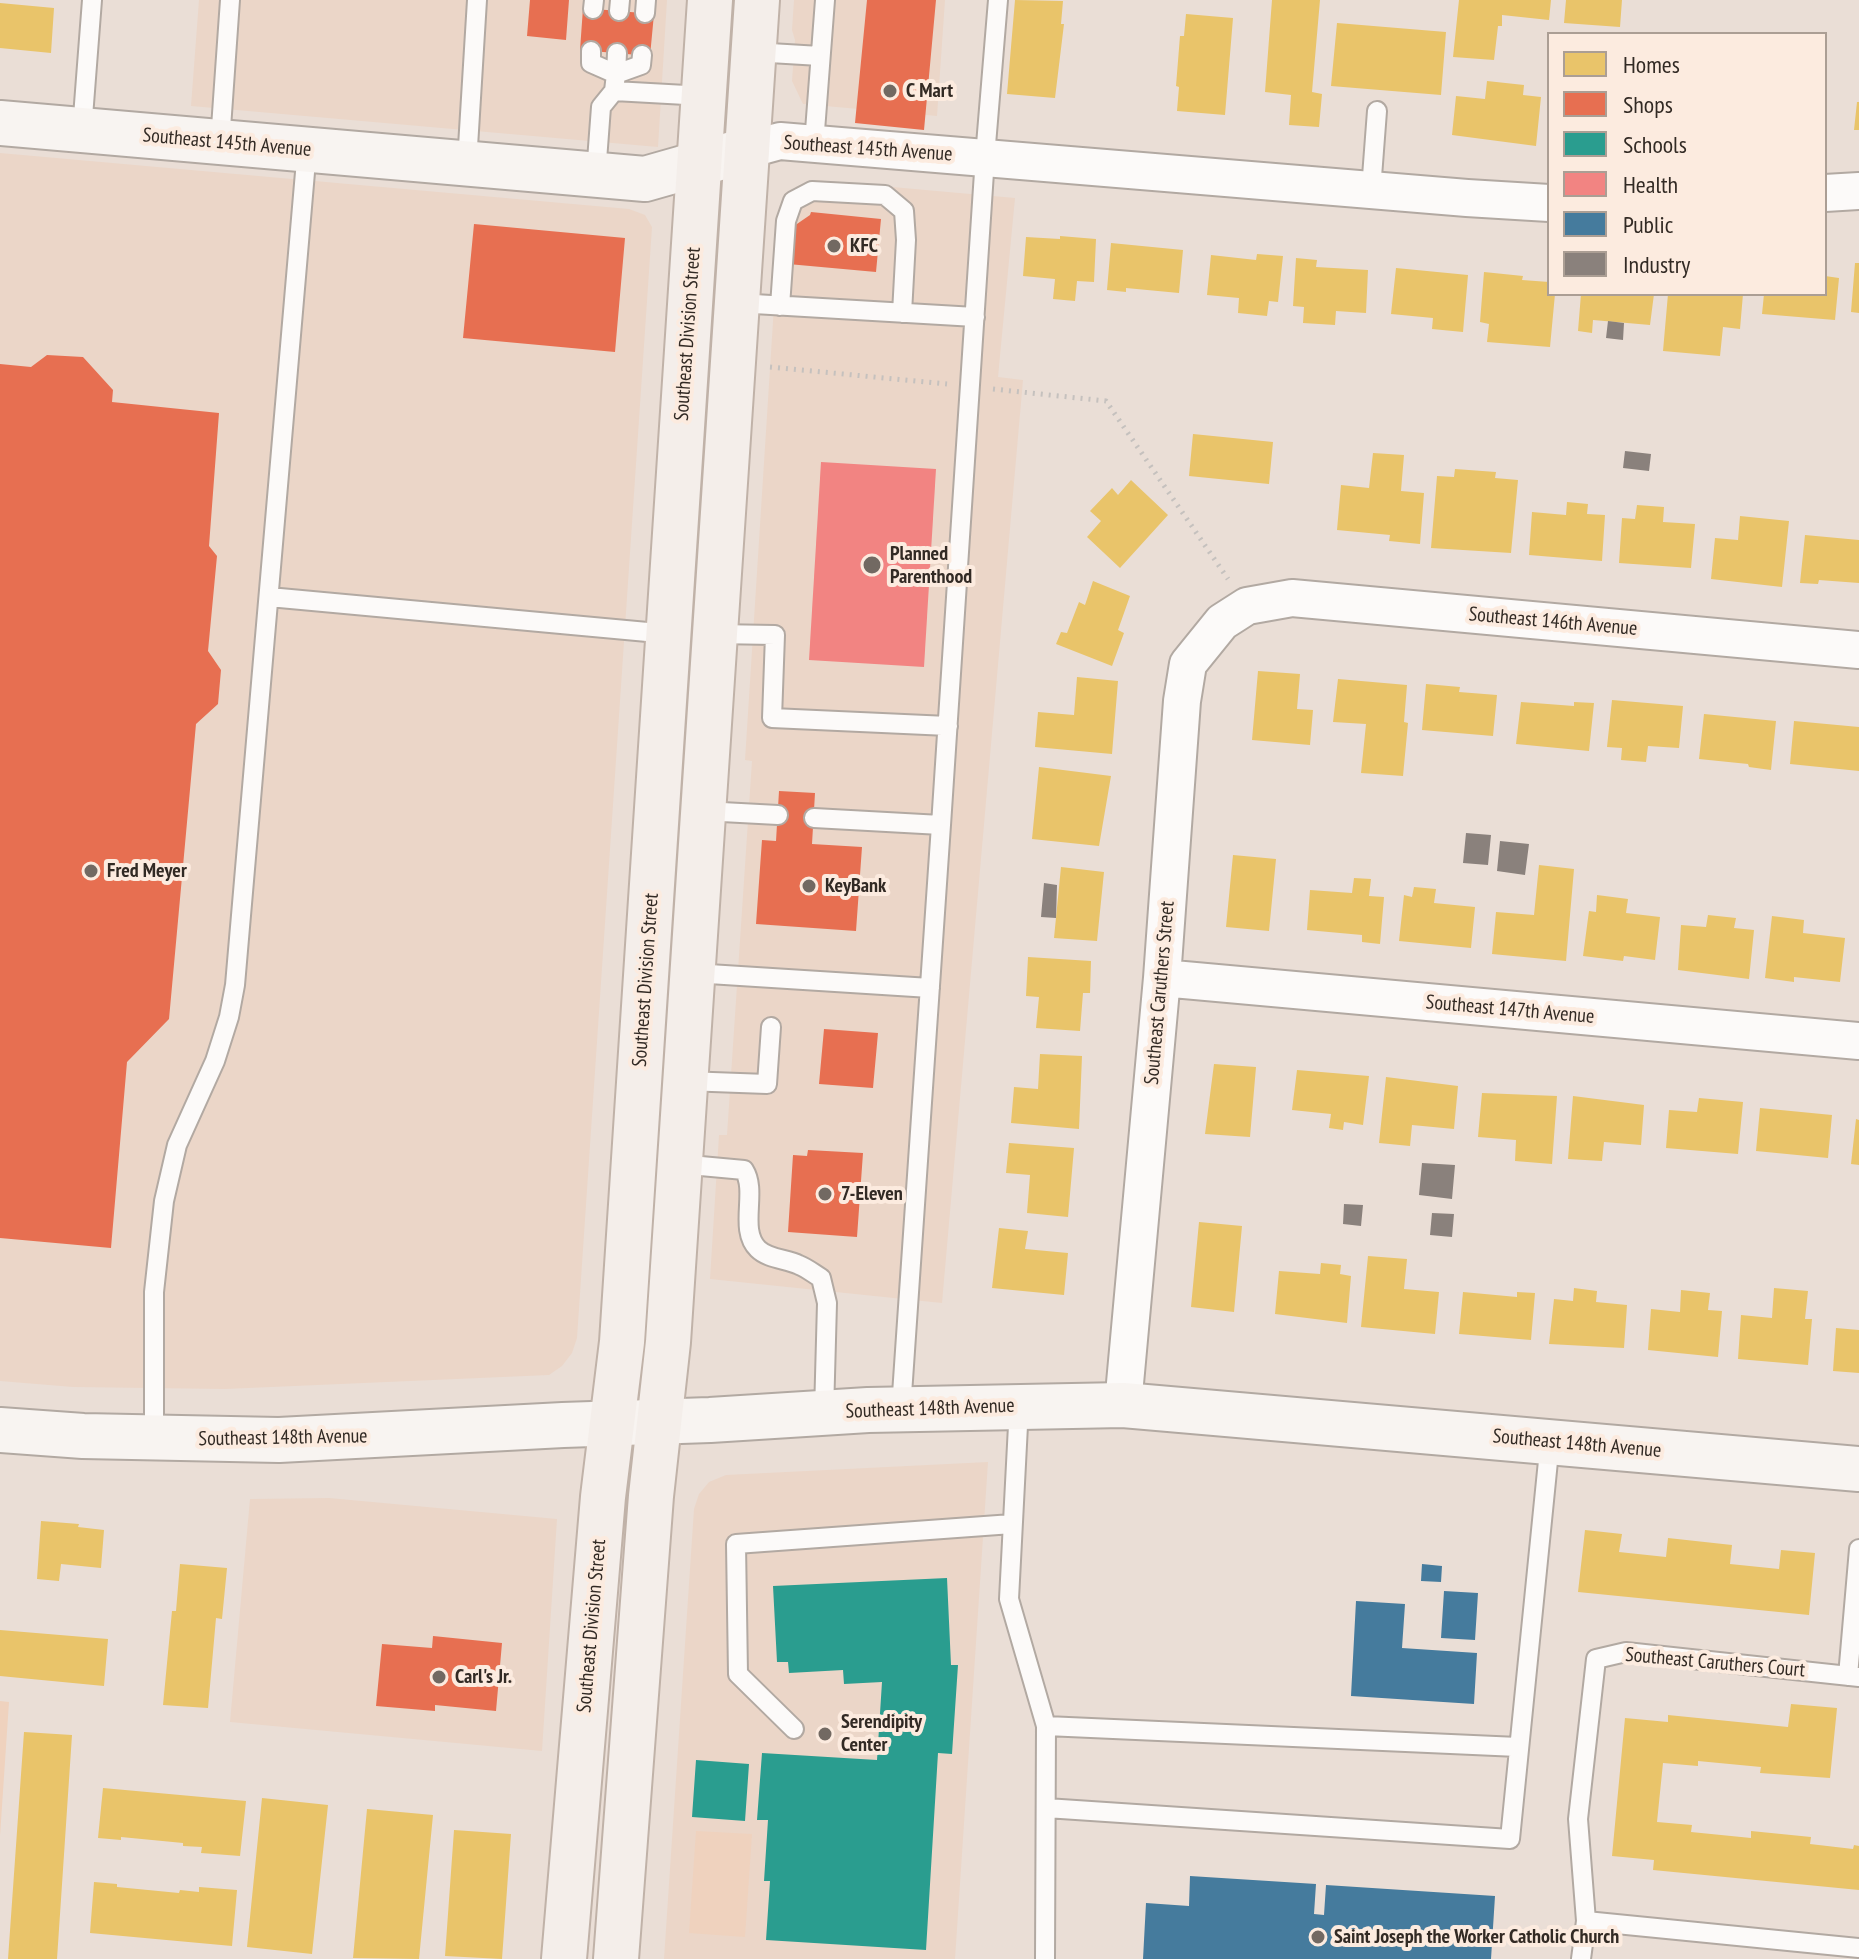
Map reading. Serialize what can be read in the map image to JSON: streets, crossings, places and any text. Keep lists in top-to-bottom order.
{
  "streets": {
    "main road": ["Southeast 145th Avenue", "Southeast Division Street", "Southeast 148th Avenue"],
    "street": ["Southeast 146th Avenue", "Southeast Caruthers Street", "Southeast 147th Avenue"],
    "lane": ["Southeast Caruthers Court"]
  },
  "crossings": [
    ["Southeast 145th Avenue", "Southeast Division Street"],
    ["Southeast Division Street", "Southeast 148th Avenue"],
    ["Southeast 146th Avenue", "Southeast Caruthers Street"],
    ["Southeast Caruthers Street", "Southeast 147th Avenue"],
    ["Southeast Caruthers Street", "Southeast 148th Avenue"]
  ],
  "places": [
    "C Mart",
    "KFC",
    "Planned Parenthood",
    "Fred Meyer",
    "KeyBank",
    "7-Eleven",
    "Carl's Jr.",
    "Serendipity Center",
    "Saint Joseph the Worker Catholic Church"
  ],
  "legend": [
    "Homes",
    "Shops",
    "Schools",
    "Health",
    "Public",
    "Industry"
  ]
}
